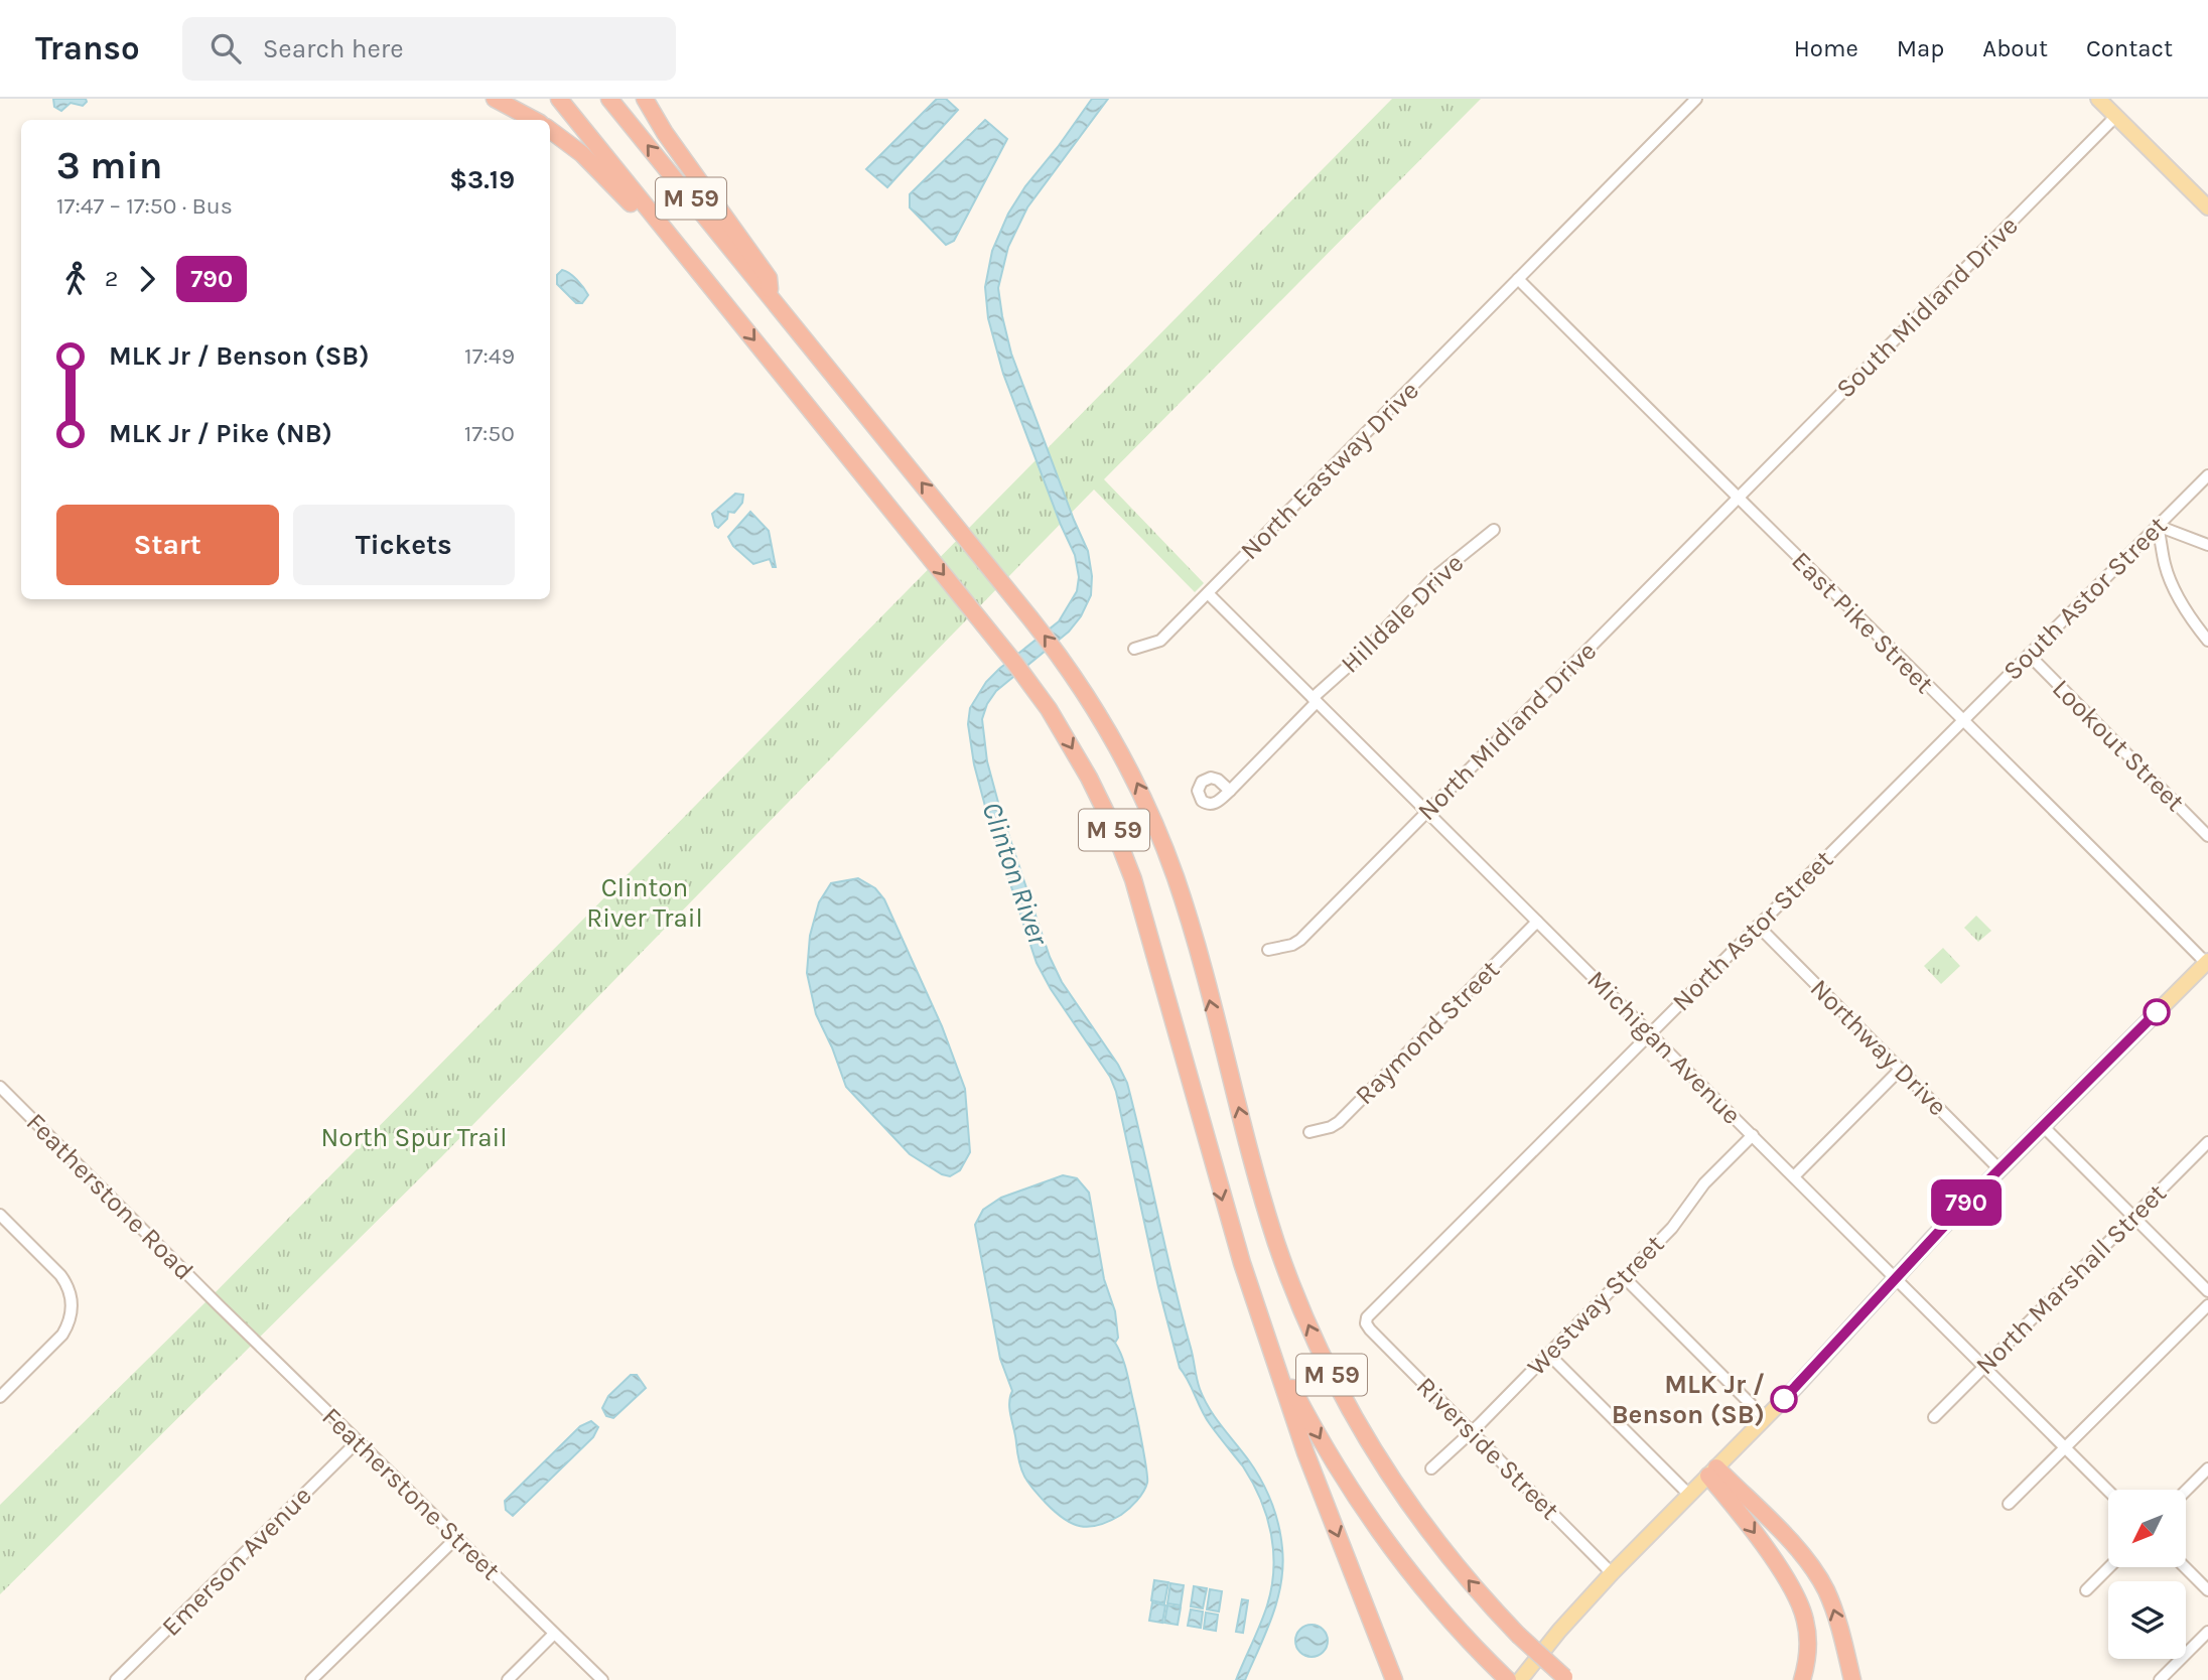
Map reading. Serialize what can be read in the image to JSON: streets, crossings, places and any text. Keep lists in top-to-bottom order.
{
  "streets": {
    "highway": ["M 59"],
    "street": [
      "South Midland Drive",
      "North Eastway Drive",
      "South Astor Street",
      "Hilldale Drive",
      "East Pike Street",
      "North Midland Drive",
      "Lookout Street",
      "North Astor Street",
      "Raymond Street",
      "Michigan Avenue",
      "Northway Drive",
      "Featherstone Road",
      "North Marshall Street",
      "Westway Street",
      "Riverside Street",
      "Featherstone Street",
      "Emerson Avenue"
    ]
  },
  "crossings": [
    ["South Midland Drive", "East Pike Street"],
    ["South Midland Drive", "North Midland Drive"],
    ["North Eastway Drive", "East Pike Street"],
    ["North Eastway Drive", "Michigan Avenue"],
    ["South Astor Street", "East Pike Street"],
    ["South Astor Street", "Lookout Street"],
    ["South Astor Street", "North Astor Street"],
    ["Hilldale Drive", "Michigan Avenue"],
    ["East Pike Street", "North Midland Drive"],
    ["East Pike Street", "North Astor Street"],
    ["North Midland Drive", "Michigan Avenue"],
    ["North Astor Street", "Michigan Avenue"],
    ["North Astor Street", "Northway Drive"],
    ["North Astor Street", "Riverside Street"],
    ["Raymond Street", "Michigan Avenue"],
    ["Michigan Avenue", "North Marshall Street"],
    ["Michigan Avenue", "Westway Street"],
    ["Featherstone Road", "Featherstone Street"],
    ["Westway Street", "Riverside Street"],
    ["Featherstone Street", "Emerson Avenue"]
  ],
  "water": ["Clinton River"],
  "parks": ["Clinton River Trail", "North Spur Trail"],
  "places": ["MLK Jr / Benson (SB)"],
  "lines": ["bus line 790"],
  "north": "bottom left",
  "page": {
    "header": "Transo",
    "search": "Search here",
    "nav": [
      "Home",
      "Map",
      "About",
      "Contact"
    ],
    "on_map": "790",
    "heading": ["3 min", "17:47 – 17:50 · Bus", "$3.19"],
    "legs": ["2", "790"],
    "list": [
      {
        "name": "MLK Jr / Benson (SB)",
        "value": "17:49"
      },
      {
        "name": "MLK Jr / Pike (NB)",
        "value": "17:50"
      }
    ],
    "buttons": ["Start", "Tickets"]
  }
}
